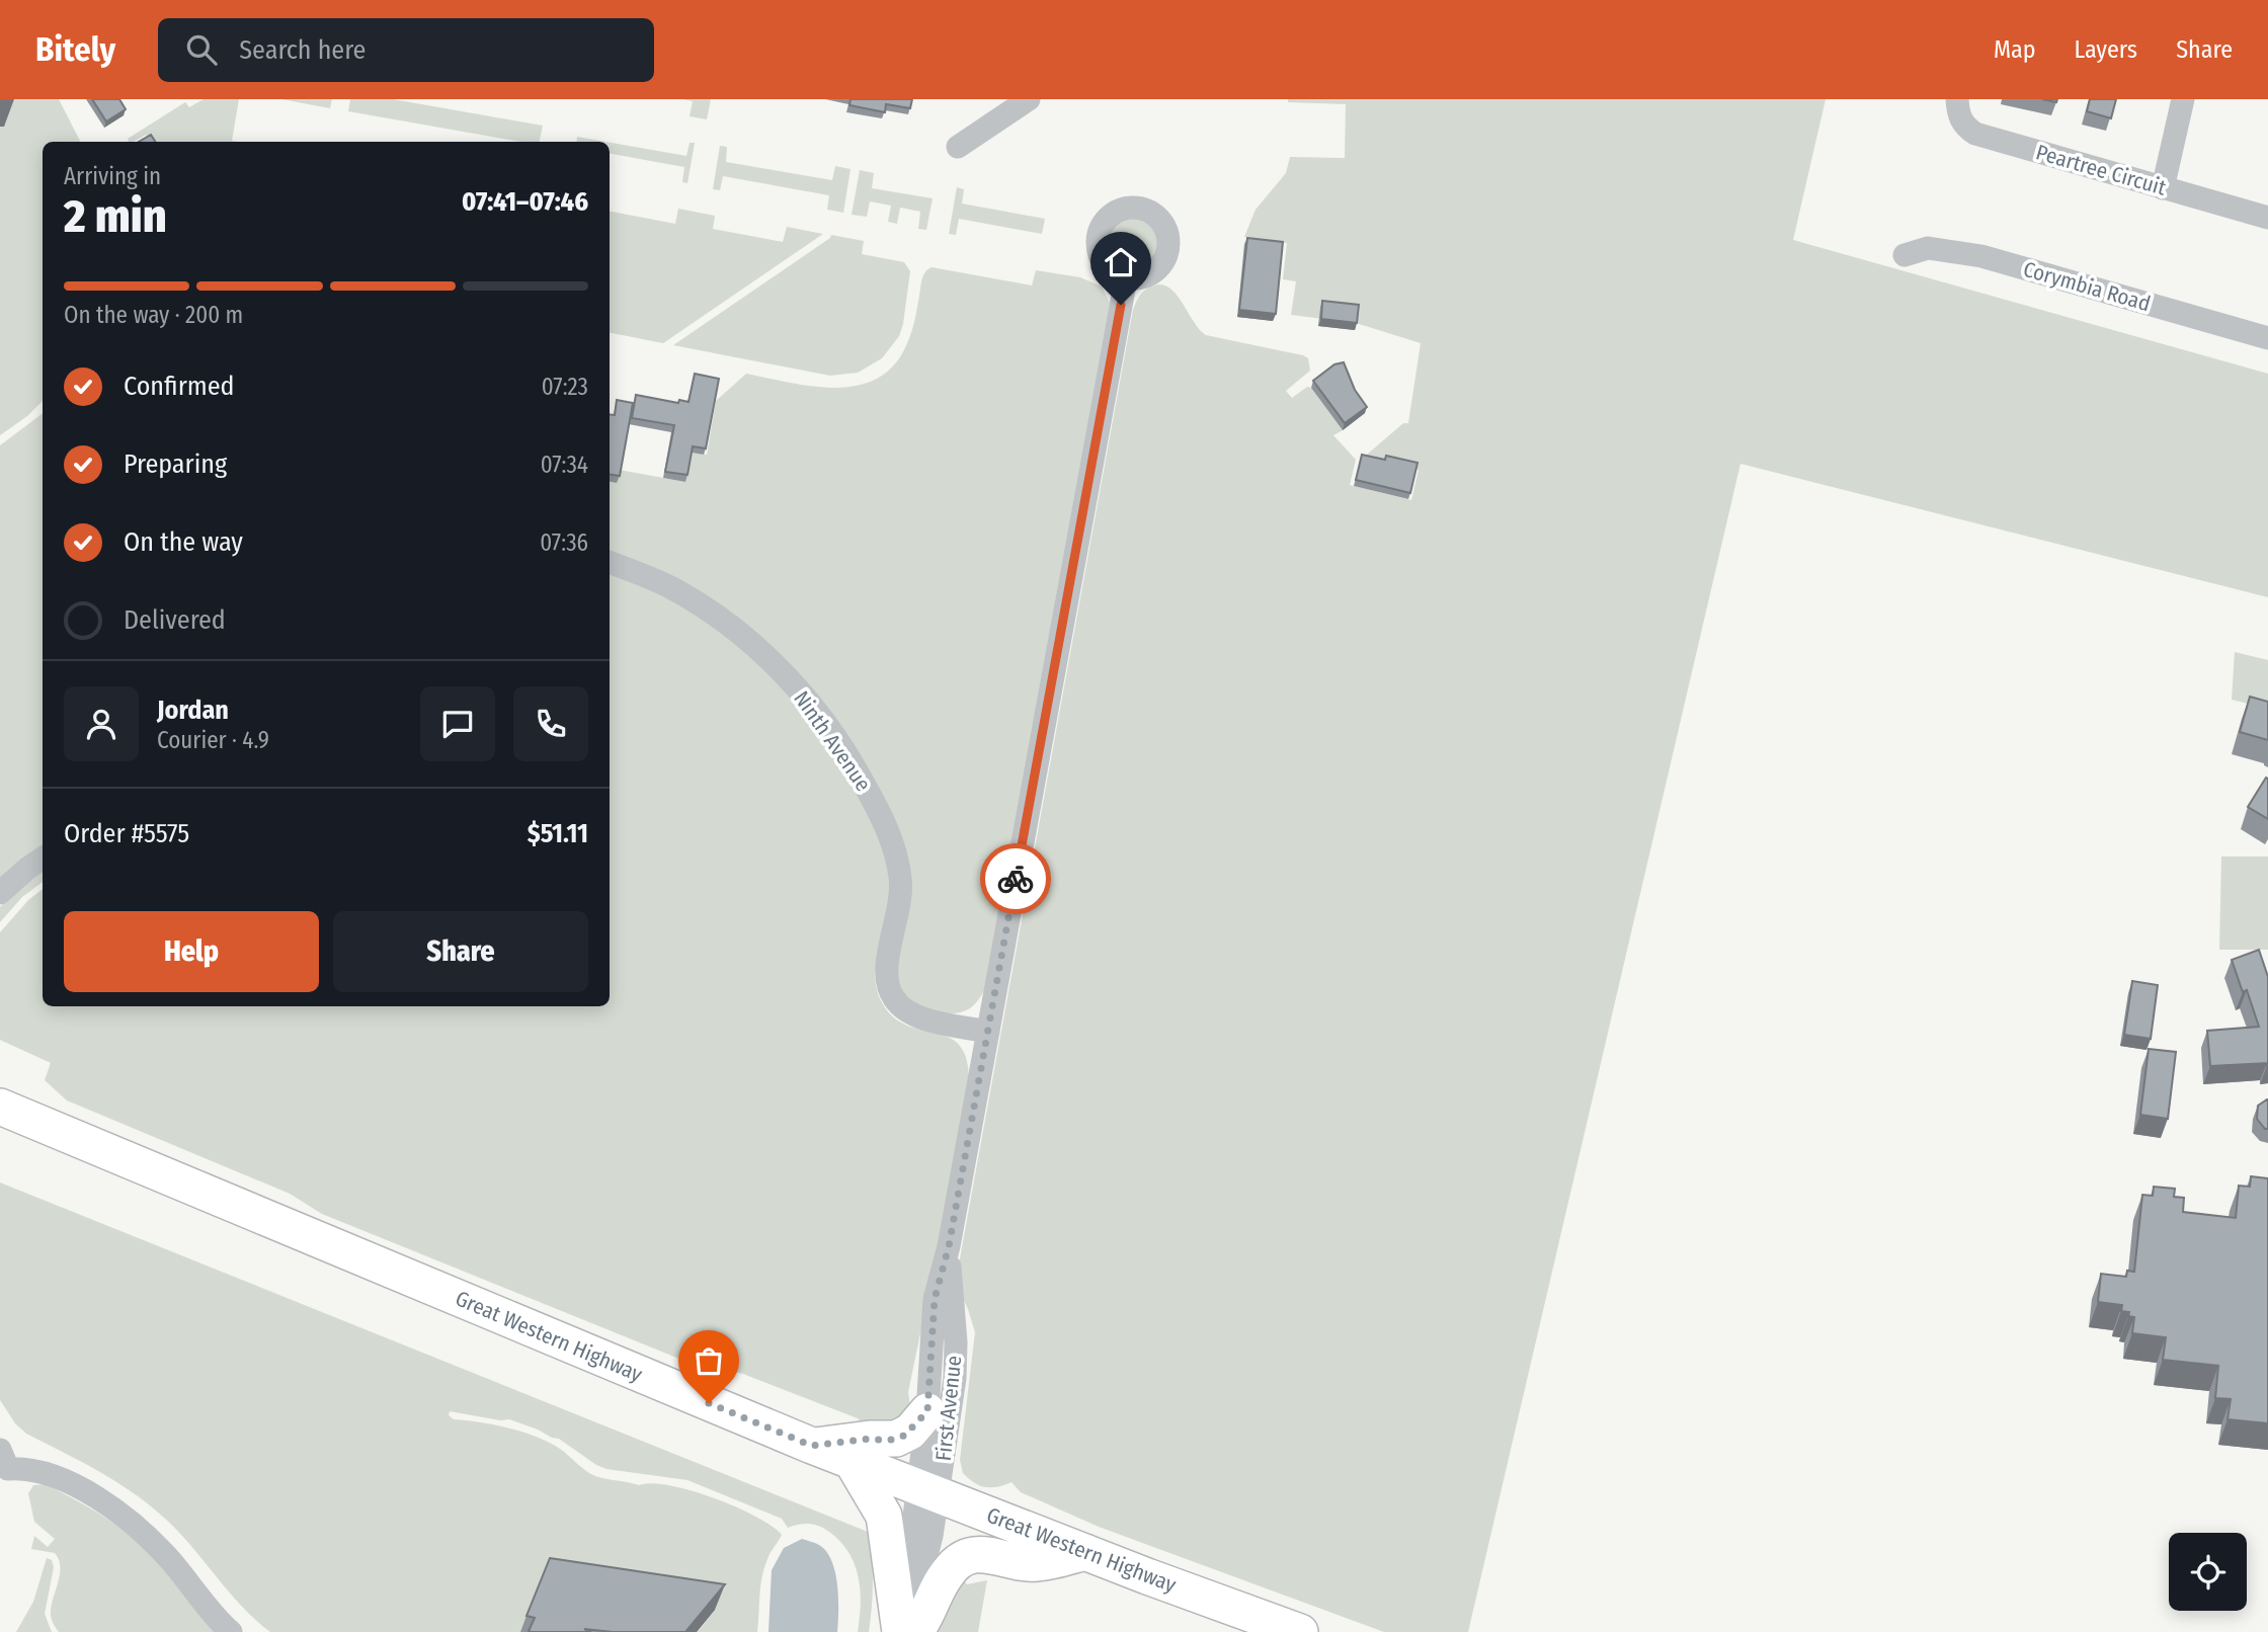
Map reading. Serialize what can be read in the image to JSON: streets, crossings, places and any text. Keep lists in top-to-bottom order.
{
  "streets": {
    "highway": ["Great Western Highway"],
    "street": [
      "Peartree Circuit",
      "Corymbia Road",
      "Ninth Avenue",
      "First Avenue"
    ]
  },
  "crossings": [
    ["Ninth Avenue", "First Avenue"],
    ["Great Western Highway", "First Avenue"]
  ],
  "page": {
    "header": "Bitely",
    "search": "Search here",
    "nav": ["Map", "Layers", "Share"],
    "heading": ["2 min", "Arriving in", "07:41–07:46"],
    "panel": [
      "Jordan",
      "Courier · 4.9",
      "Order #5575",
      "$51.11"
    ],
    "bar": "On the way · 200 m",
    "list": [
      ["Confirmed", "07:23"],
      ["Preparing", "07:34"],
      ["On the way", "07:36"],
      "Delivered"
    ],
    "buttons": ["Help", "Share"]
  }
}
